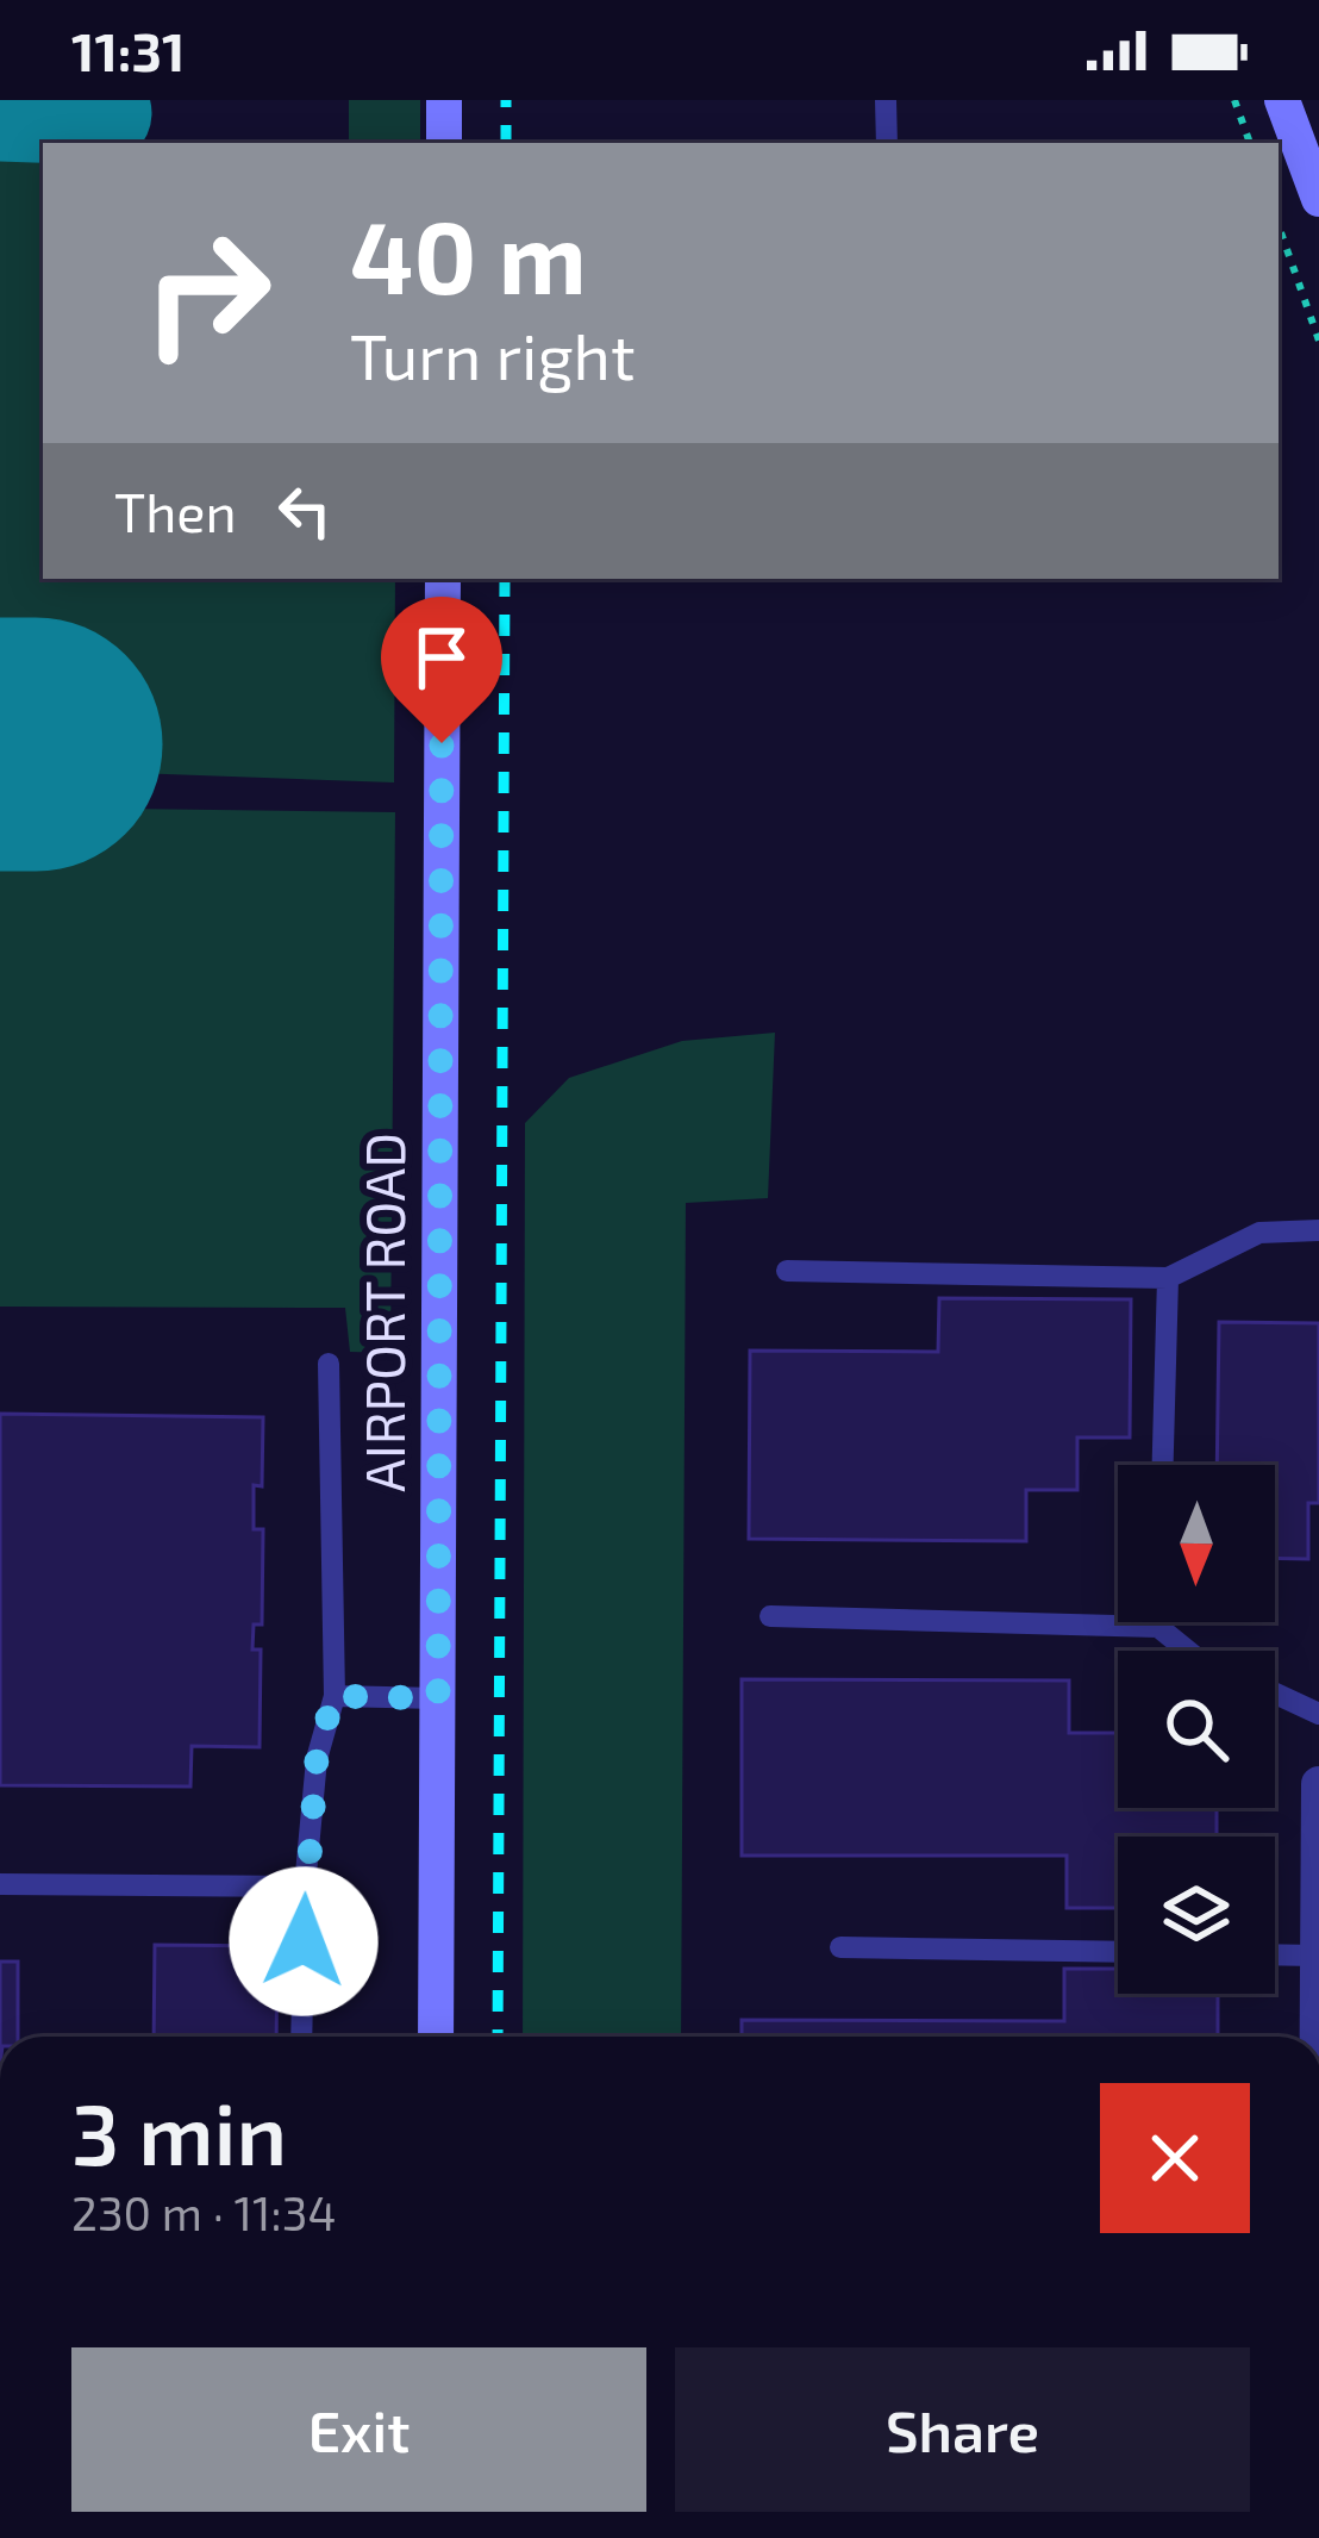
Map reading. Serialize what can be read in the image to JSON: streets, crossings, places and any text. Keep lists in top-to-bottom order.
{
  "streets": {
    "street": ["AIRPORT ROAD"]
  },
  "north": "bottom",
  "page": {
    "status": "11:31",
    "turn": ["40 m", "Turn right"],
    "then": "Then",
    "heading": ["3 min", "230 m · 11:34"],
    "buttons": ["Exit", "Share"]
  }
}
